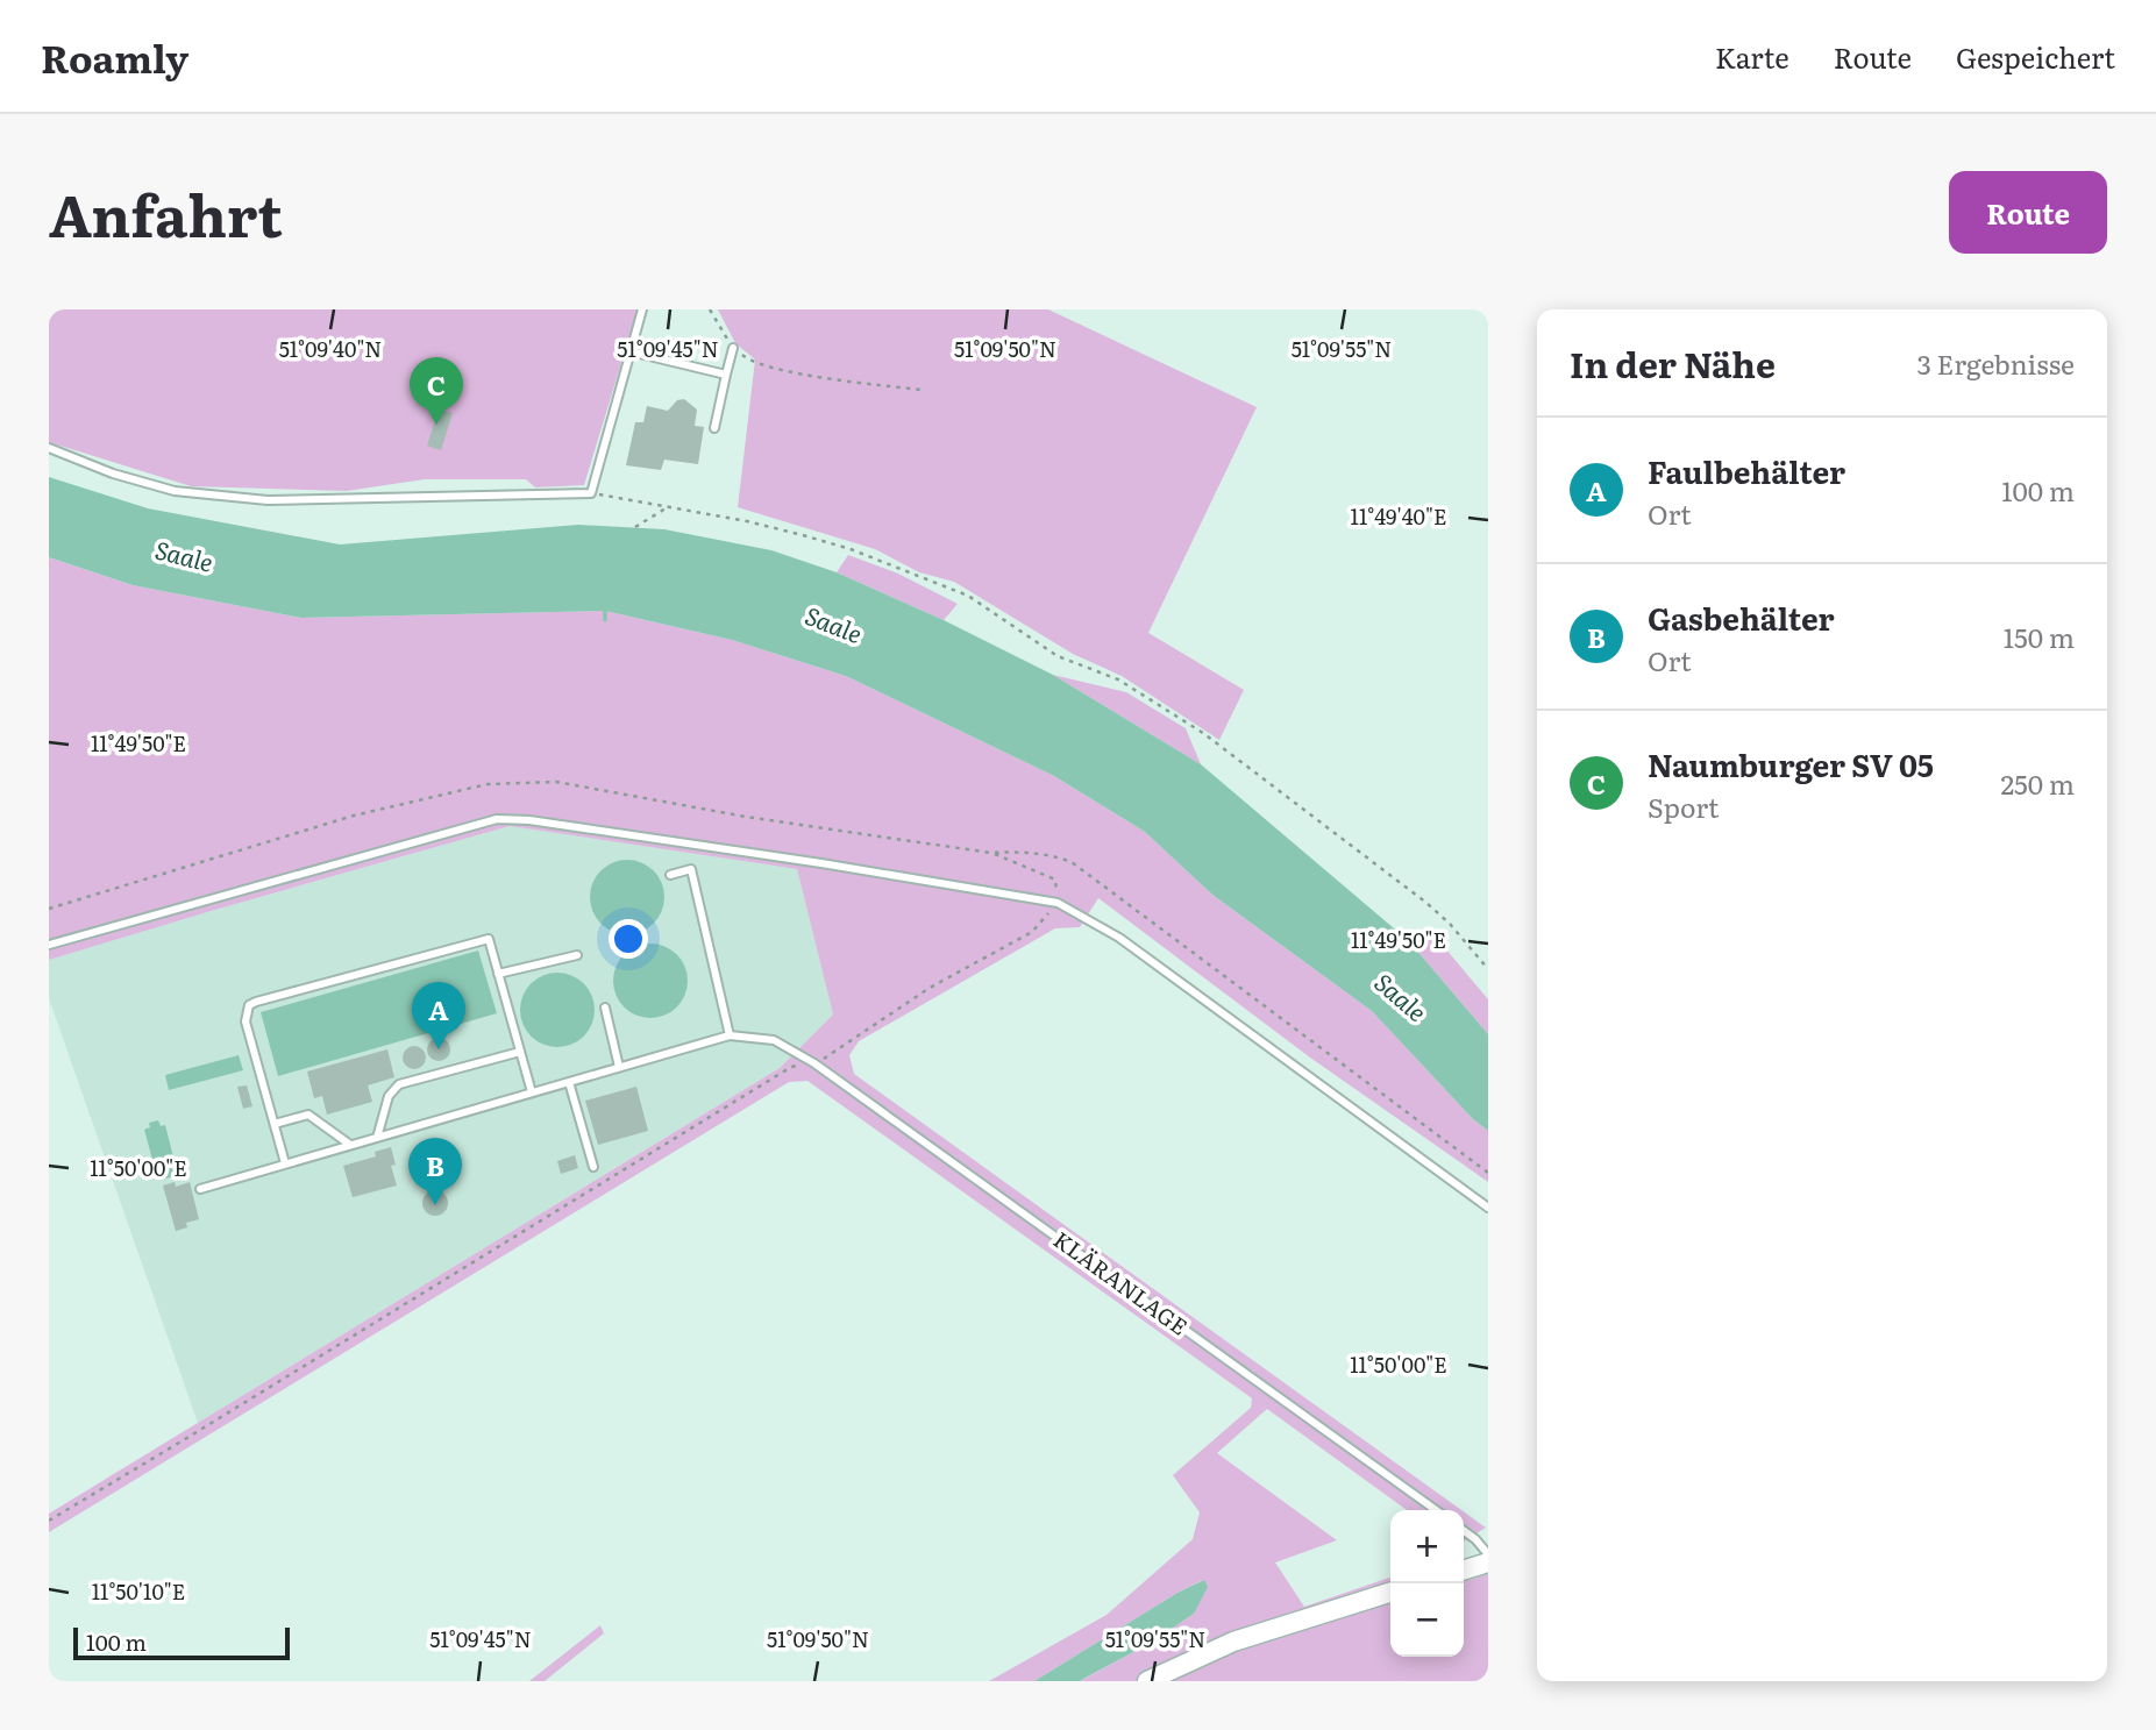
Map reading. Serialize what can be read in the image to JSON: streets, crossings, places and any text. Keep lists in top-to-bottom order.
{
  "streets": {
    "lane": ["KLÄRANLAGE"]
  },
  "water": ["Saale"],
  "scale_bar": "100 m",
  "page": {
    "header": "Roamly",
    "nav": ["Karte", "Route", "Gespeichert"],
    "title": "Anfahrt",
    "buttons": "Route",
    "heading": ["In der Nähe", "3 Ergebnisse"],
    "pins": ["C", "A", "B"],
    "list": [
      {
        "mark": "A",
        "name": "Faulbehälter",
        "note": "Ort",
        "value": "100 m"
      },
      {
        "mark": "B",
        "name": "Gasbehälter",
        "note": "Ort",
        "value": "150 m"
      },
      {
        "mark": "C",
        "name": "Naumburger SV 05",
        "note": "Sport",
        "value": "250 m"
      }
    ],
    "map_buttons": ["+", "−"],
    "scale": "100 m"
  },
  "coordinates": [
    "51°09'40\"N",
    "51°09'45\"N",
    "51°09'50\"N",
    "51°09'55\"N",
    "11°49'40\"E",
    "11°49'50\"E",
    "11°50'00\"E",
    "11°50'10\"E"
  ]
}
